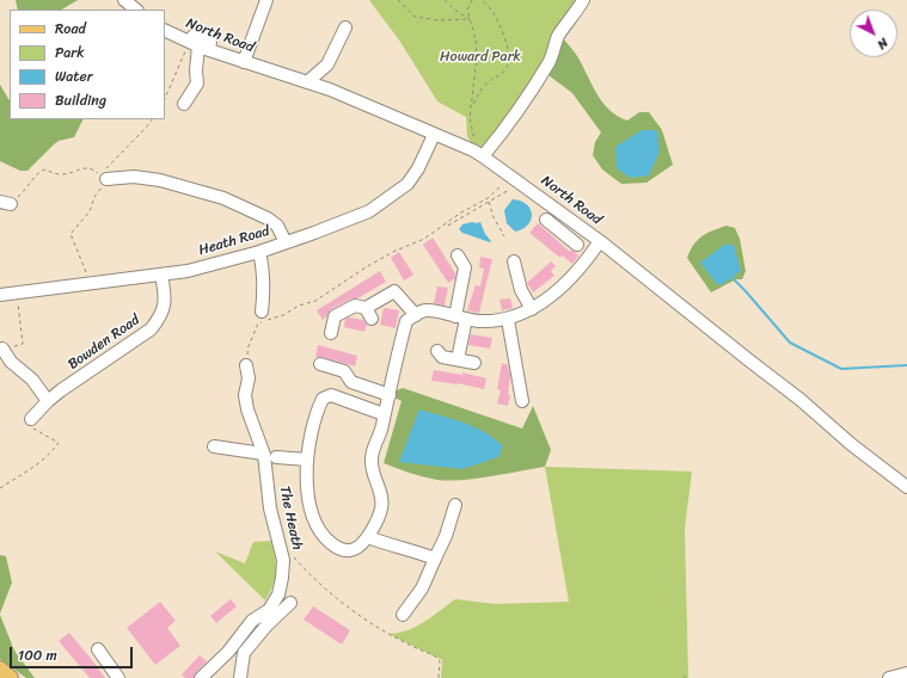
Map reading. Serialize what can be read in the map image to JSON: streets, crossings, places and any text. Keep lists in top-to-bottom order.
{
  "streets": {
    "street": [
      "North Road",
      "Heath Road",
      "Bowden Road",
      "The Heath"
    ]
  },
  "crossings": [
    ["North Road", "Heath Road"],
    ["Heath Road", "Bowden Road"]
  ],
  "parks": ["Howard Park"],
  "legend": [
    "Road",
    "Park",
    "Water",
    "Building"
  ],
  "scale_bar": "100 m",
  "north": "bottom right"
}
